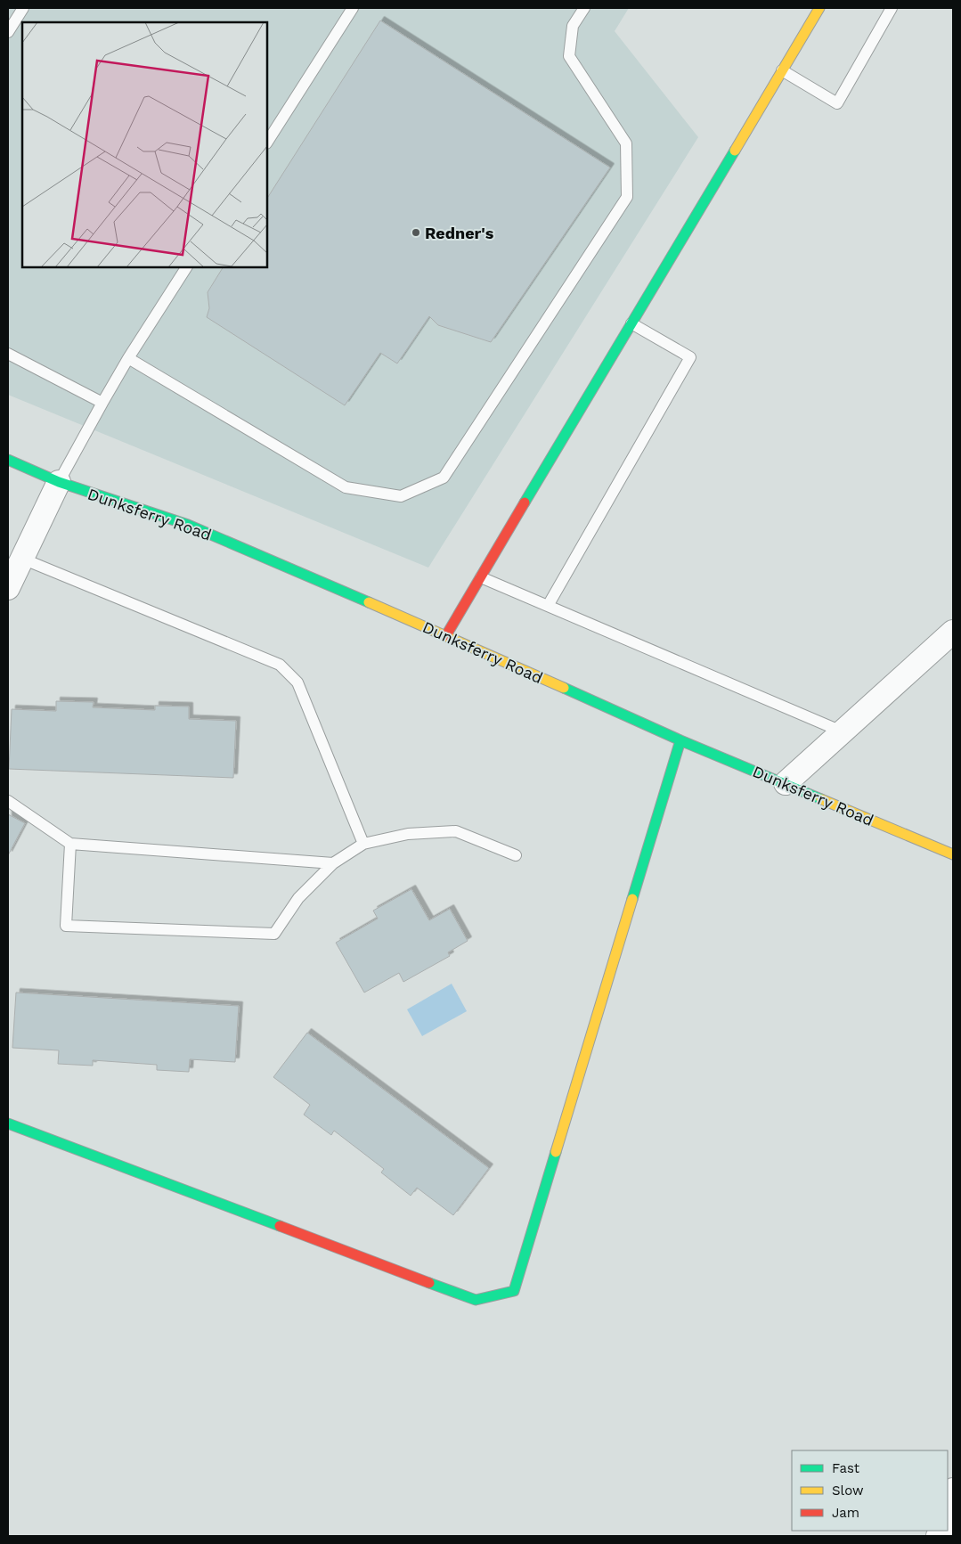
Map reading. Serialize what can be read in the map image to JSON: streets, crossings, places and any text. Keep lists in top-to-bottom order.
{
  "streets": {
    "street": ["Dunksferry Road"]
  },
  "places": ["Redner's"],
  "legend": ["Fast", "Slow", "Jam"]
}
